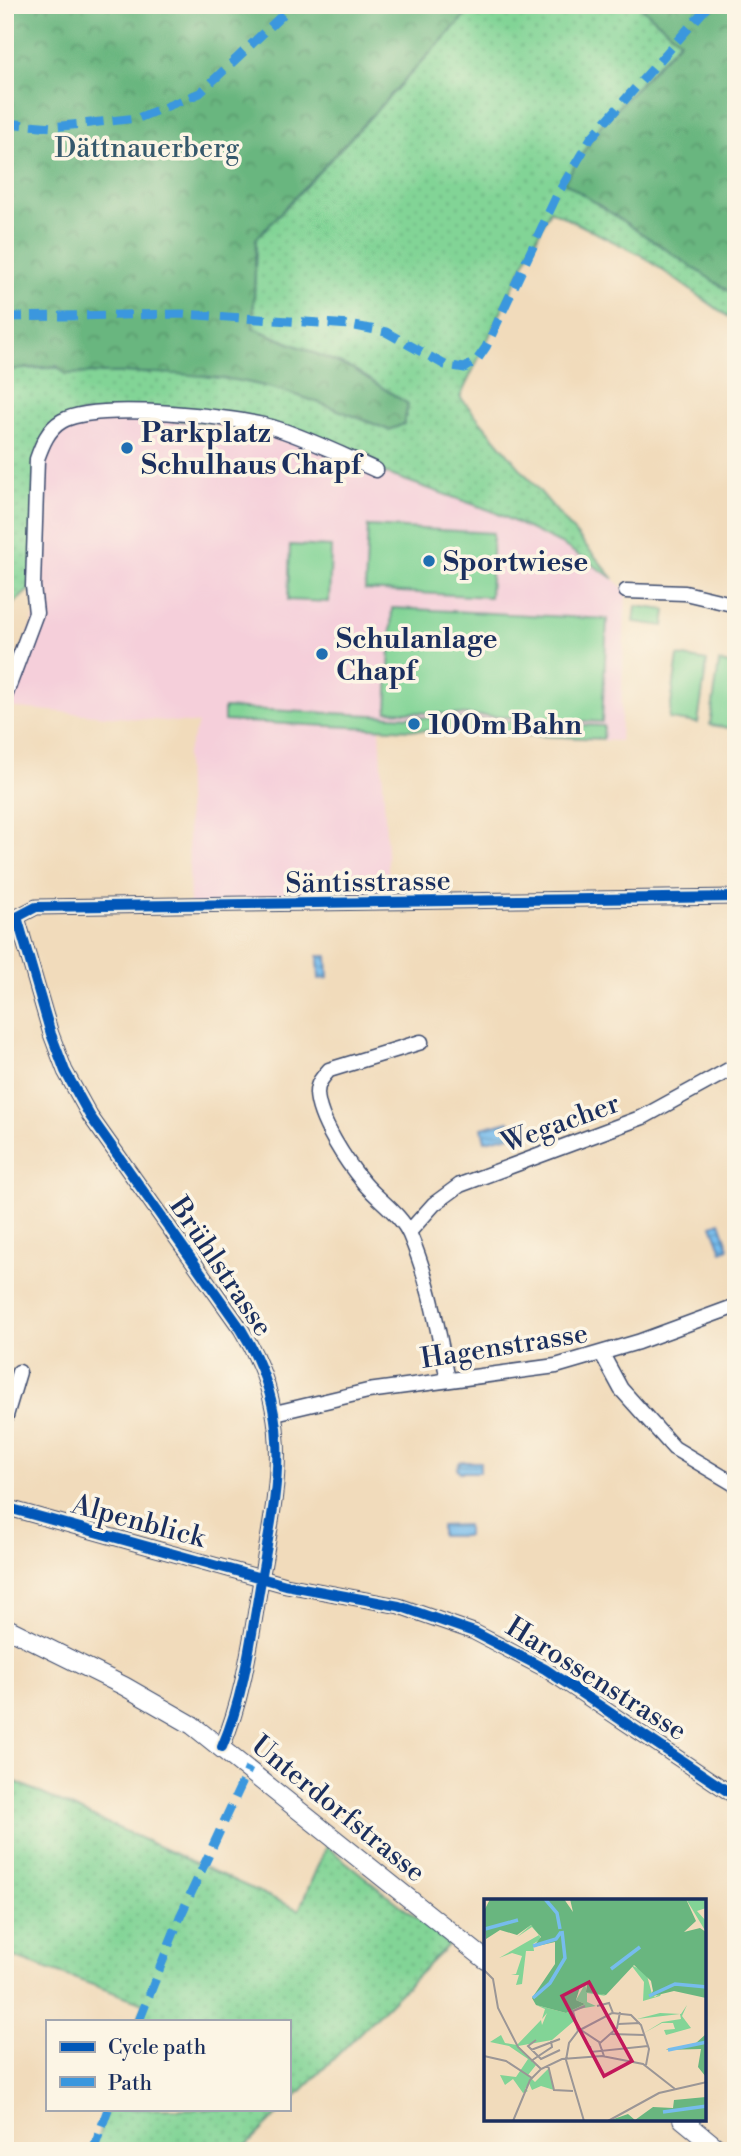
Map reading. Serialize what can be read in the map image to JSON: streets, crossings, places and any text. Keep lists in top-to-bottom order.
{
  "streets": {
    "street": [
      "Säntisstrasse",
      "Wegacher",
      "Brühlstrasse",
      "Hagenstrasse",
      "Alpenblick",
      "Harossenstrasse",
      "Unterdorfstrasse"
    ]
  },
  "crossings": [
    ["Säntisstrasse", "Brühlstrasse"],
    ["Brühlstrasse", "Hagenstrasse"],
    ["Brühlstrasse", "Alpenblick"],
    ["Brühlstrasse", "Harossenstrasse"],
    ["Brühlstrasse", "Unterdorfstrasse"],
    ["Alpenblick", "Harossenstrasse"]
  ],
  "parks": ["Dättnauerberg"],
  "places": [
    "Parkplatz Schulhaus Chapf",
    "Sportwiese",
    "Schulanlage Chapf",
    "100m Bahn"
  ],
  "legend": ["Cycle path", "Path"]
}
